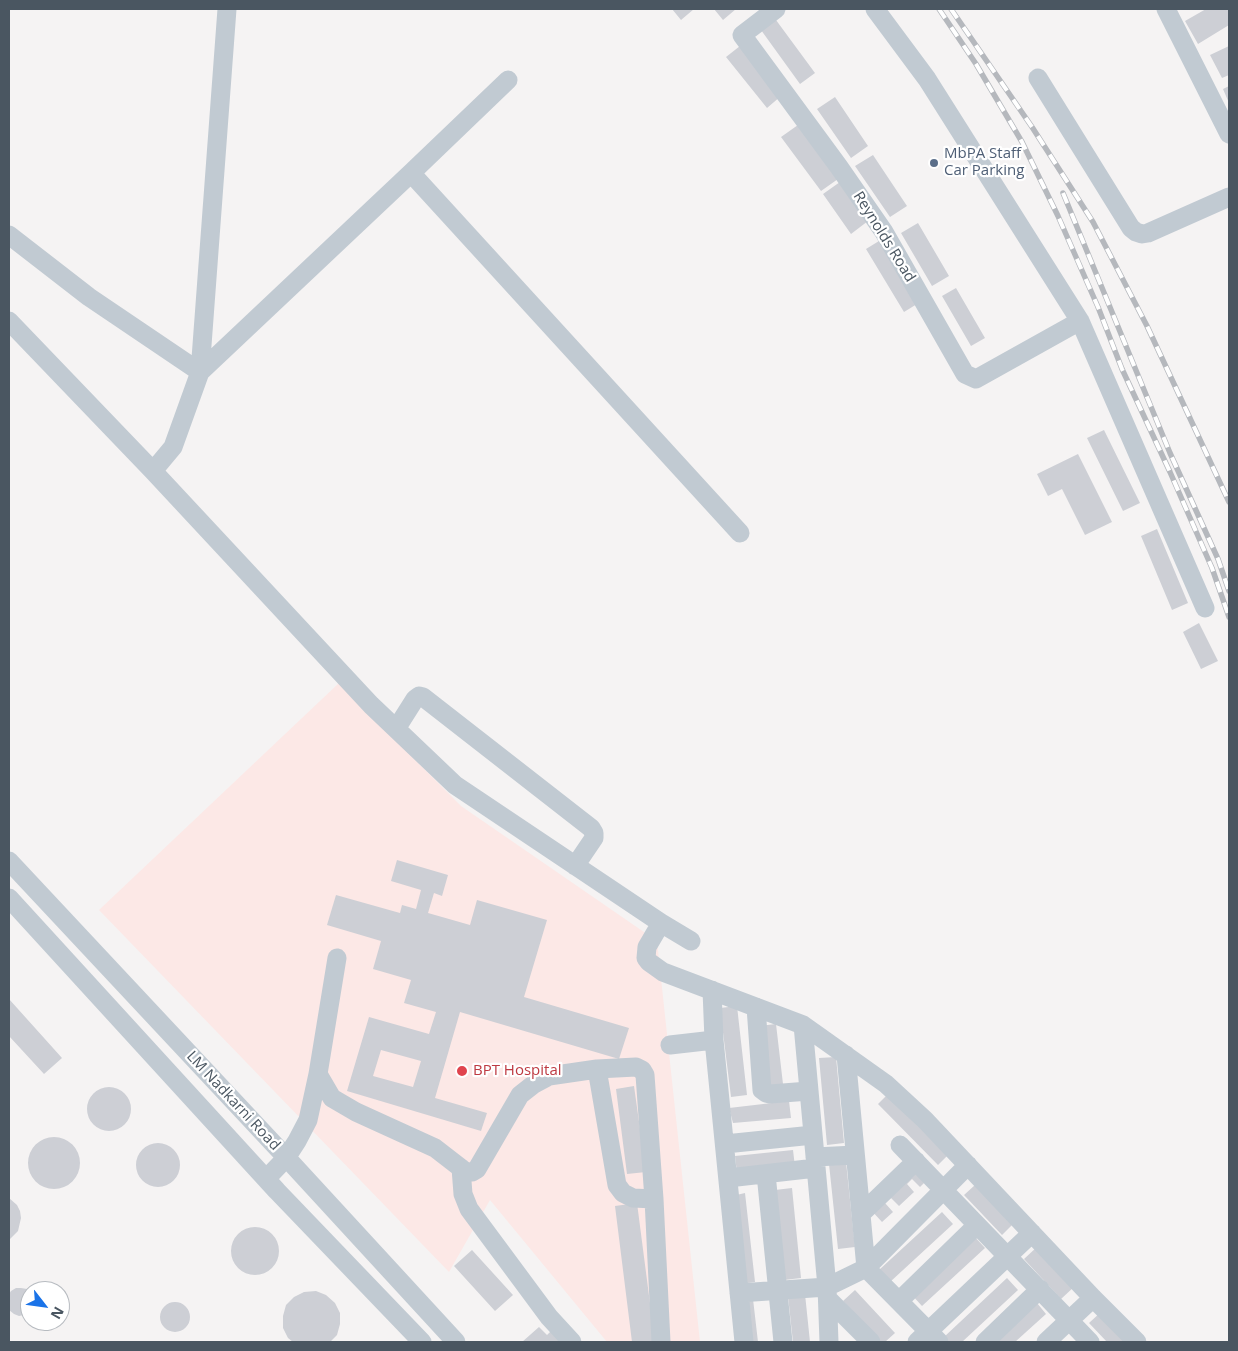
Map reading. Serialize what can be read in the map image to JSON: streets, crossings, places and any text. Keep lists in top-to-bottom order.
{
  "streets": {
    "street": ["Reynolds Road", "LM Nadkarni Road"]
  },
  "places": ["MbPA Staff Car Parking", "BPT Hospital"],
  "north": "bottom right"
}
